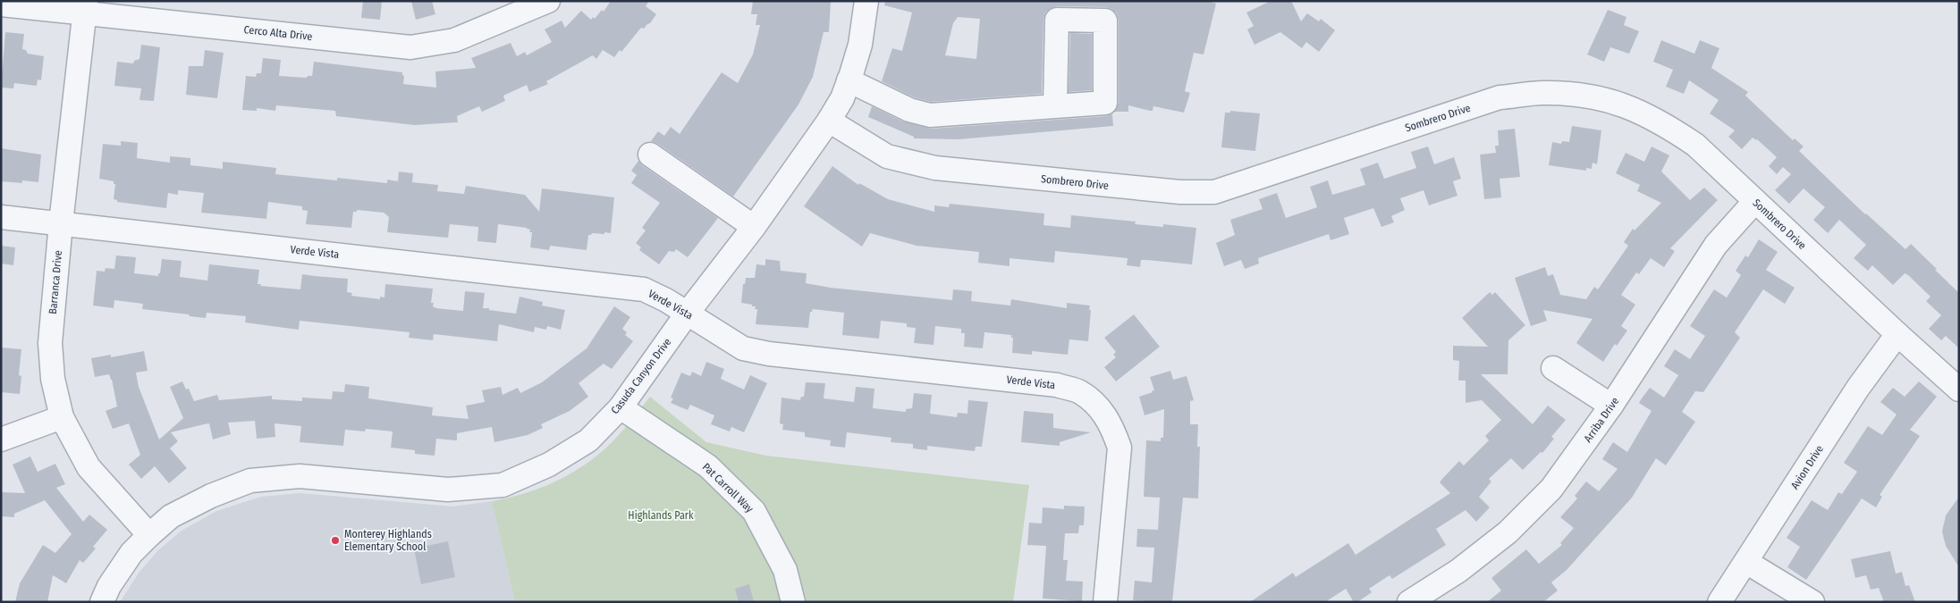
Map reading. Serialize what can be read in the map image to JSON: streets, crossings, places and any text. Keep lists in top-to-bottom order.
{
  "streets": {
    "street": [
      "Cerco Alta Drive",
      "Sombrero Drive",
      "Verde Vista",
      "Barranca Drive",
      "Casuda Canyon Drive",
      "Arriba Drive",
      "Avion Drive",
      "Pat Carroll Way"
    ]
  },
  "crossings": [
    ["Cerco Alta Drive", "Barranca Drive"],
    ["Sombrero Drive", "Casuda Canyon Drive"],
    ["Sombrero Drive", "Arriba Drive"],
    ["Sombrero Drive", "Avion Drive"],
    ["Verde Vista", "Barranca Drive"],
    ["Verde Vista", "Casuda Canyon Drive"],
    ["Barranca Drive", "Casuda Canyon Drive"],
    ["Casuda Canyon Drive", "Pat Carroll Way"]
  ],
  "parks": ["Highlands Park"],
  "places": ["Monterey Highlands Elementary School"]
}
